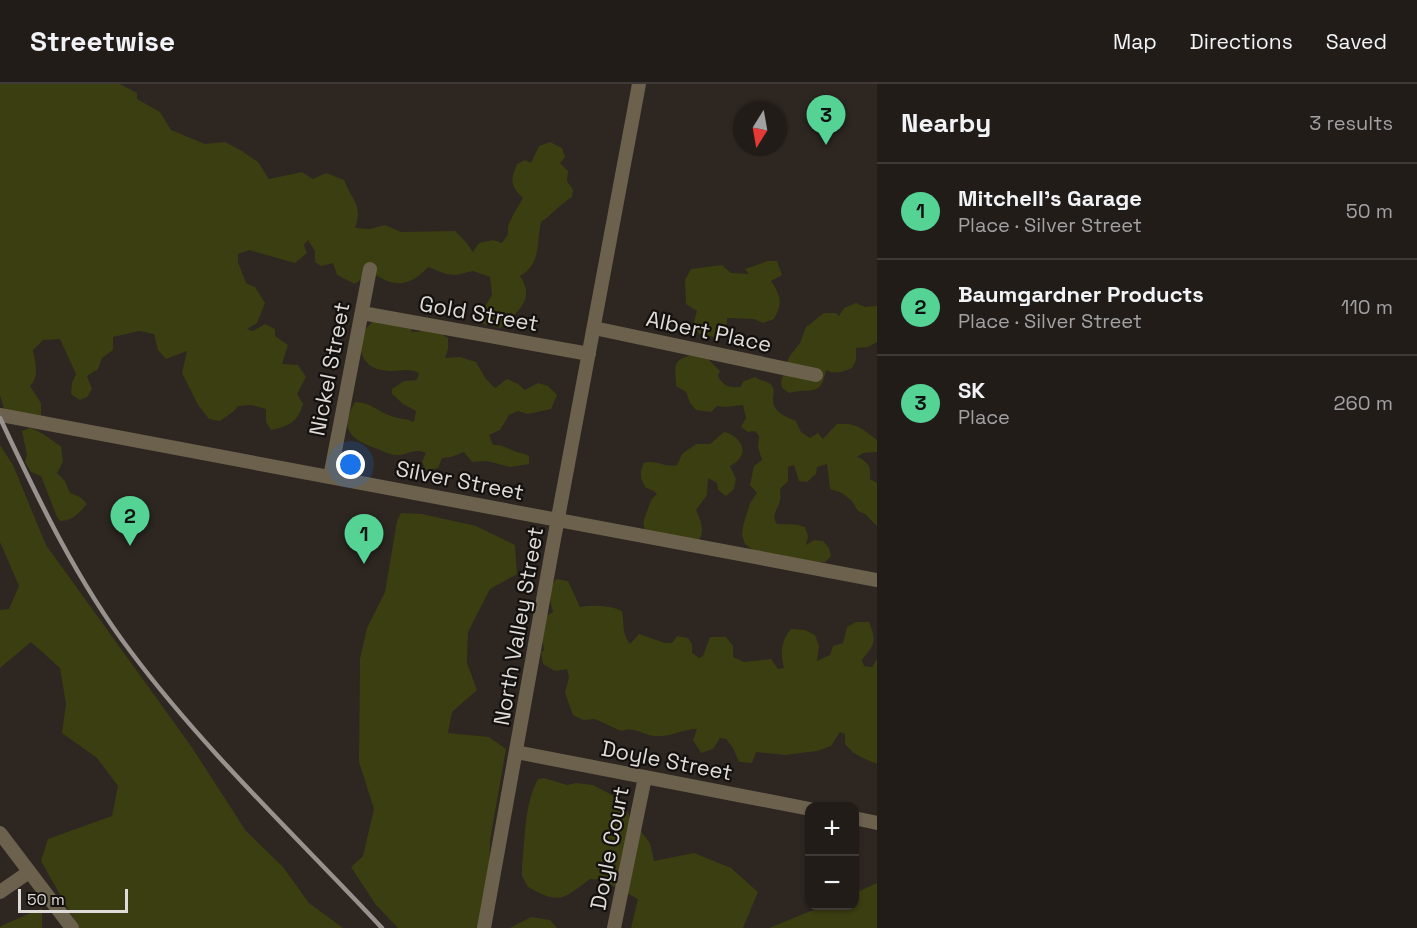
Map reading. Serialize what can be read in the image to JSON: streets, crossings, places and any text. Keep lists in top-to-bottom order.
{
  "streets": {
    "street": [
      "Gold Street",
      "Albert Place",
      "Nickel Street",
      "Silver Street",
      "North Valley Street",
      "Doyle Street",
      "Doyle Court"
    ]
  },
  "crossings": [
    ["Gold Street", "Nickel Street"],
    ["Gold Street", "North Valley Street"],
    ["Albert Place", "North Valley Street"],
    ["Nickel Street", "Silver Street"],
    ["Silver Street", "North Valley Street"],
    ["North Valley Street", "Doyle Street"],
    ["Doyle Street", "Doyle Court"]
  ],
  "scale_bar": "50 m",
  "north": "bottom",
  "page": {
    "header": "Streetwise",
    "nav": ["Map", "Directions", "Saved"],
    "heading": ["Nearby", "3 results"],
    "pins": ["3", "2", "1"],
    "list": [
      {
        "mark": "1",
        "name": "Mitchell's Garage",
        "note": "Place · Silver Street",
        "value": "50 m"
      },
      {
        "mark": "2",
        "name": "Baumgardner Products",
        "note": "Place · Silver Street",
        "value": "110 m"
      },
      {
        "mark": "3",
        "name": "SK",
        "note": "Place",
        "value": "260 m"
      }
    ],
    "map_buttons": ["+", "−"],
    "scale": "50 m"
  }
}
